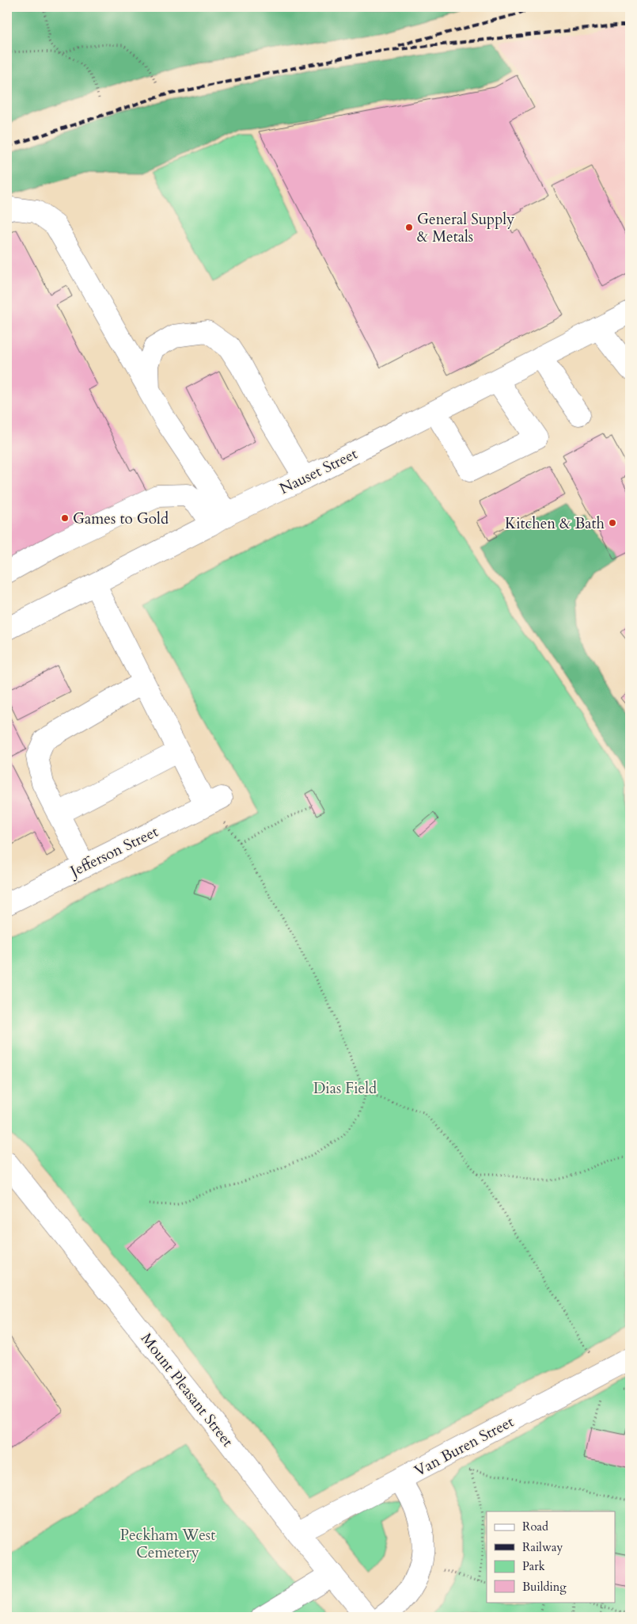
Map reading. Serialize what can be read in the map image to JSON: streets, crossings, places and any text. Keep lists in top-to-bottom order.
{
  "streets": {
    "main road": [
      "Nauset Street",
      "Jefferson Street",
      "Mount Pleasant Street",
      "Van Buren Street"
    ]
  },
  "crossings": [
    ["Mount Pleasant Street", "Van Buren Street"]
  ],
  "parks": ["Dias Field", "Peckham West Cemetery"],
  "places": ["General Supply & Metals", "Games to Gold", "Kitchen & Bath"],
  "legend": [
    "Road",
    "Railway",
    "Park",
    "Building"
  ]
}
